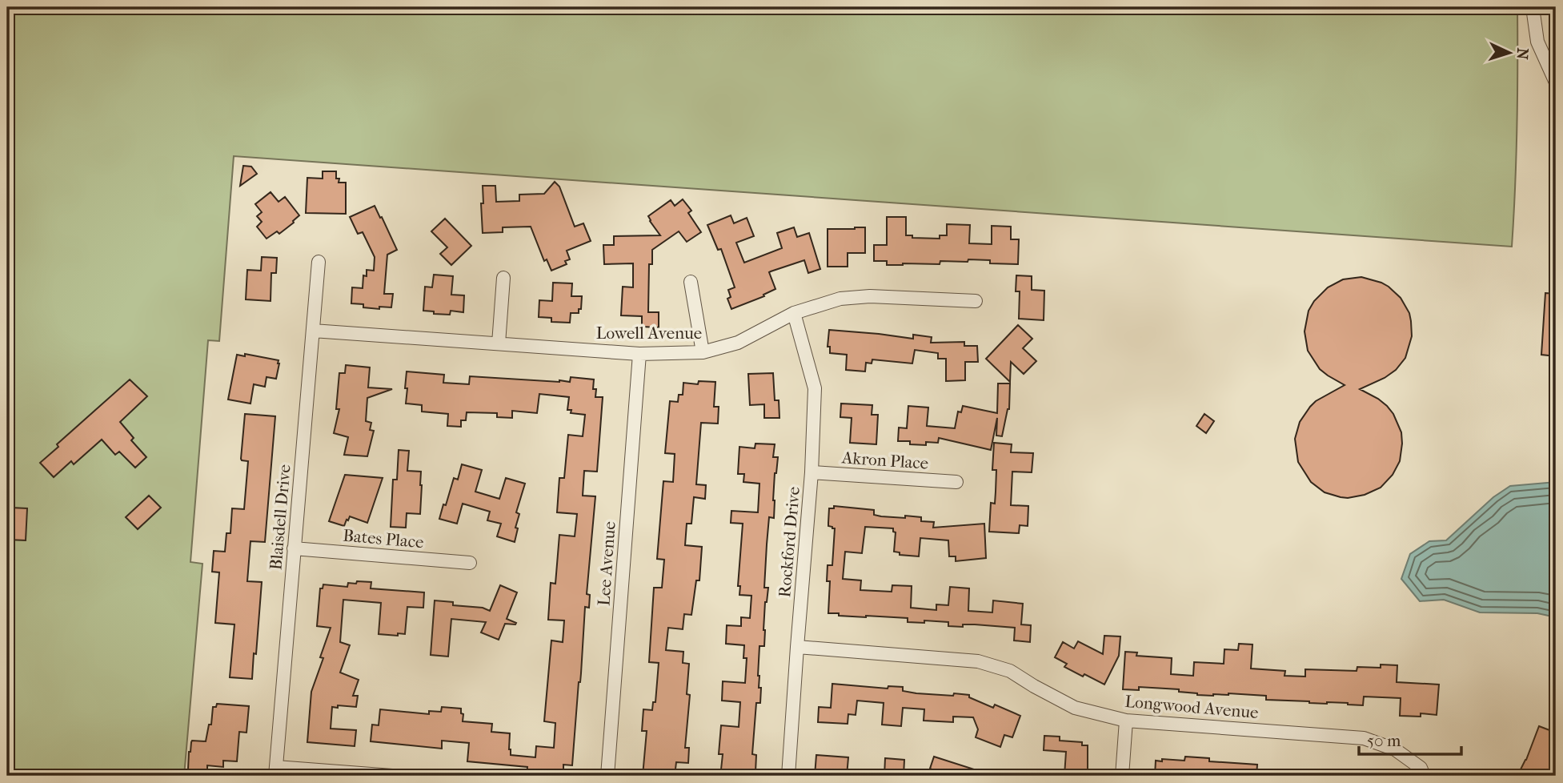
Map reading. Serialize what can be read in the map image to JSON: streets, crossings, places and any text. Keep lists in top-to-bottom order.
{
  "streets": {
    "street": [
      "Lowell Avenue",
      "Akron Place",
      "Blaisdell Drive",
      "Bates Place",
      "Rockford Drive",
      "Lee Avenue",
      "Longwood Avenue"
    ]
  },
  "crossings": [
    ["Lowell Avenue", "Blaisdell Drive"],
    ["Lowell Avenue", "Rockford Drive"],
    ["Lowell Avenue", "Lee Avenue"],
    ["Akron Place", "Rockford Drive"],
    ["Blaisdell Drive", "Bates Place"],
    ["Rockford Drive", "Longwood Avenue"]
  ],
  "scale_bar": "50 m",
  "north": "right"
}
